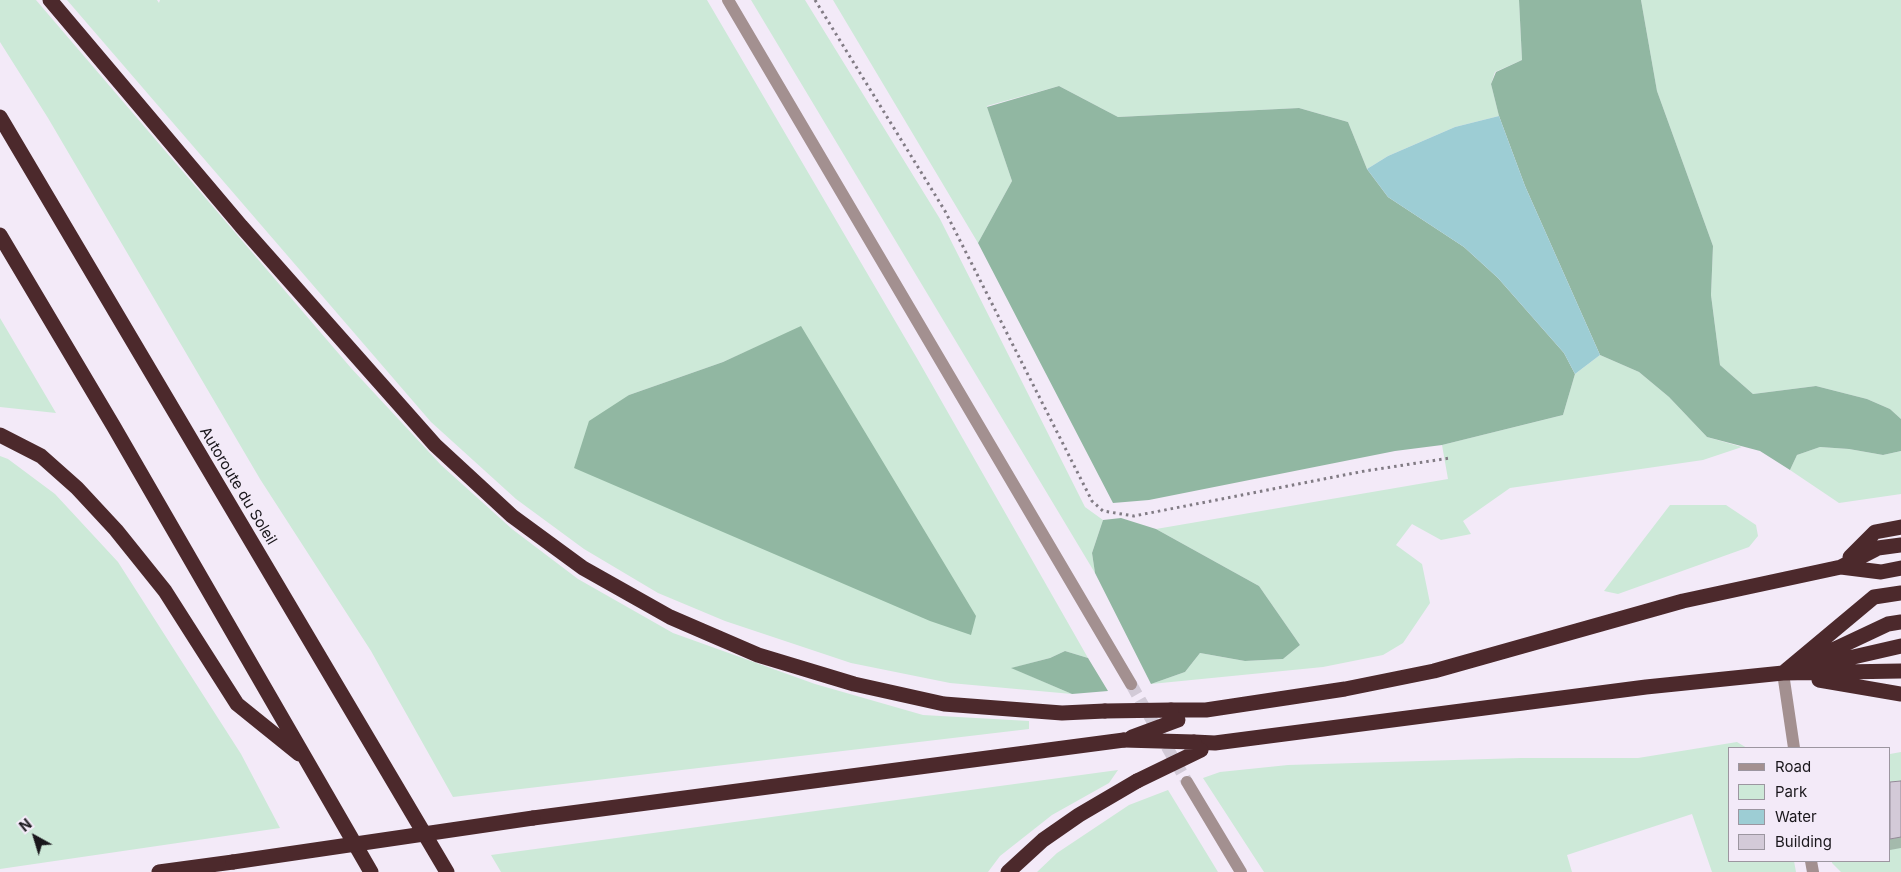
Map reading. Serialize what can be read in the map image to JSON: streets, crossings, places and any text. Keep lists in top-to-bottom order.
{
  "streets": {
    "highway": ["Autoroute du Soleil"]
  },
  "legend": [
    "Road",
    "Park",
    "Water",
    "Building"
  ],
  "north": "top left"
}
